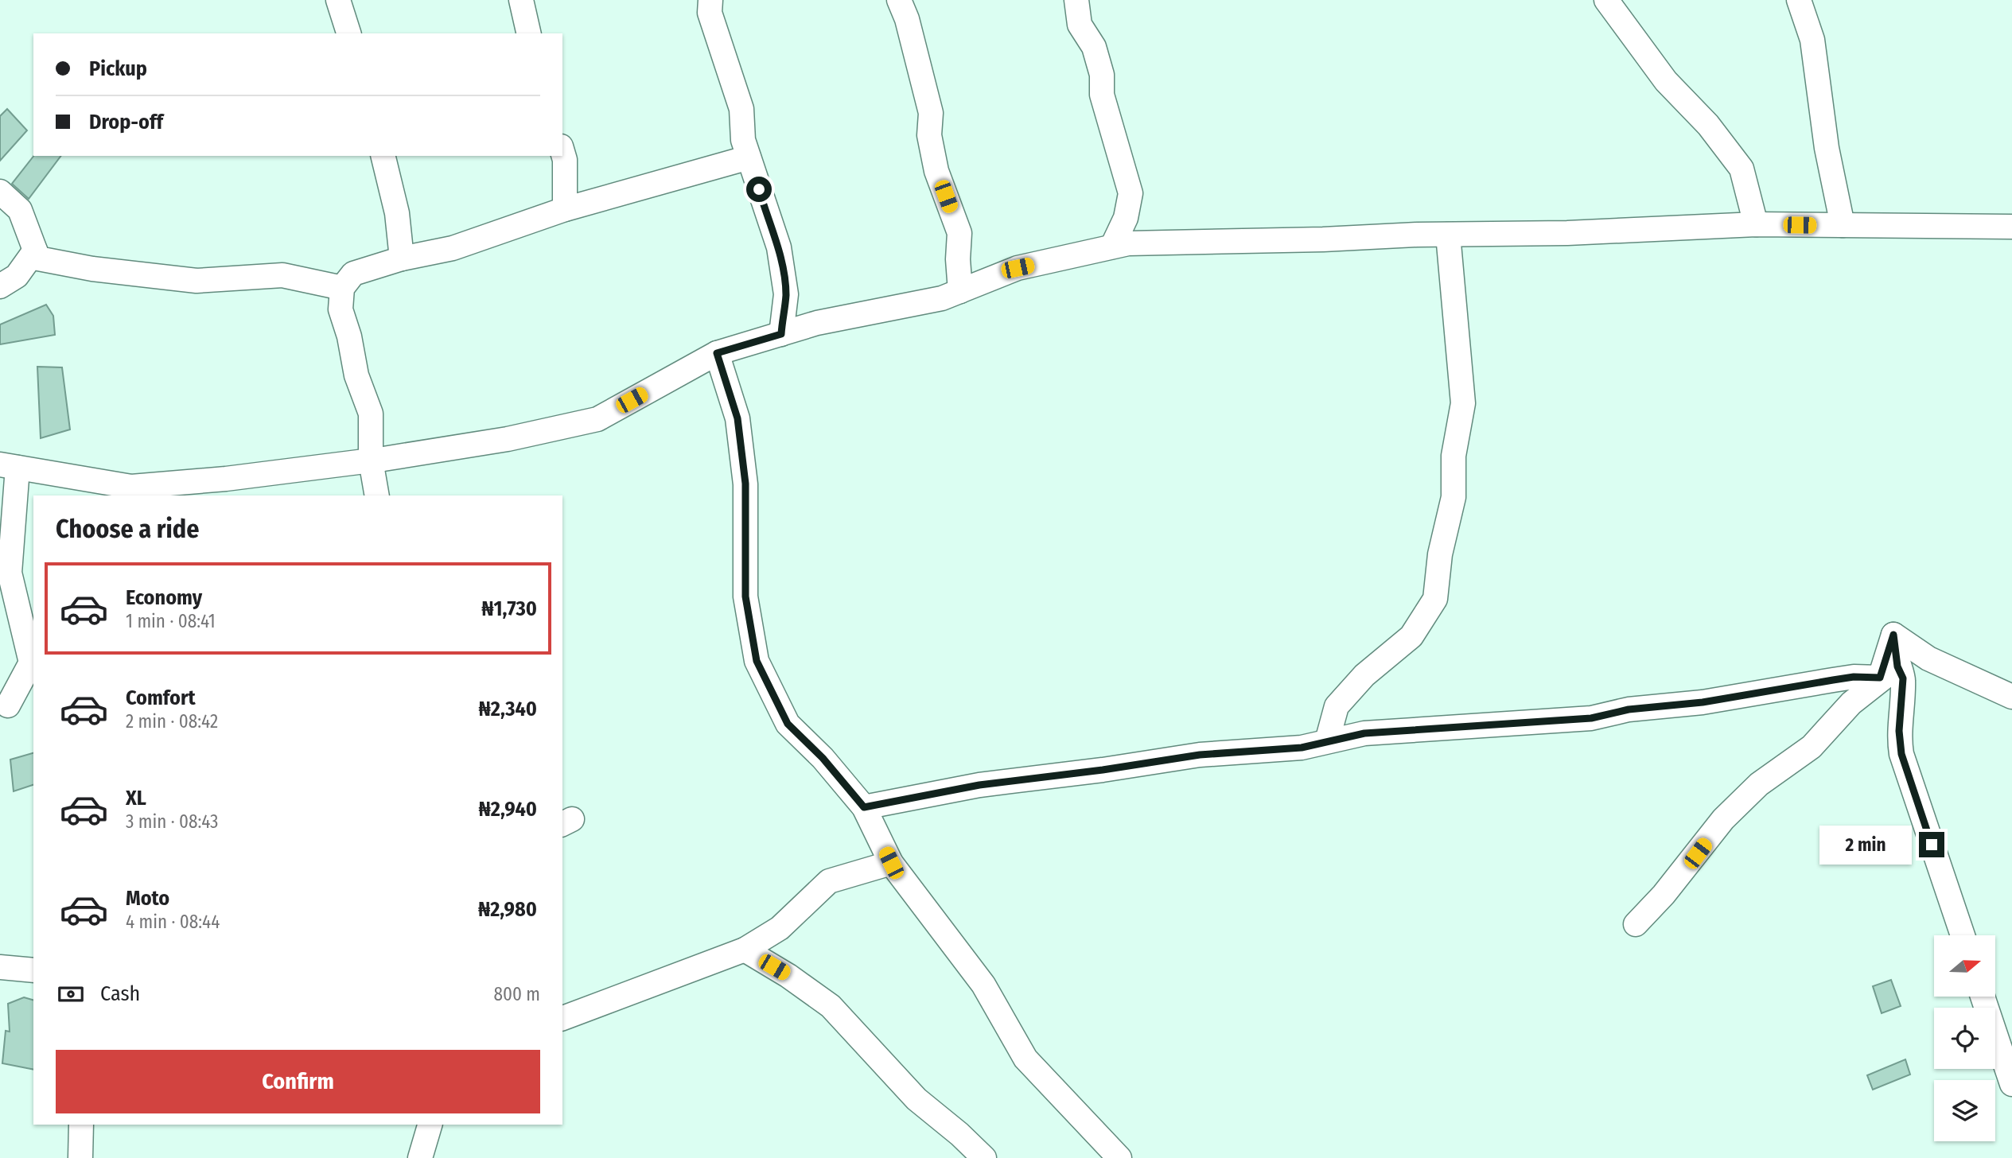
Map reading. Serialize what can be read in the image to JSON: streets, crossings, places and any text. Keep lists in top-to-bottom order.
{
  "north": "right",
  "page": {
    "banner": ["Pickup", "Drop-off"],
    "heading": "Choose a ride",
    "list": [
      {
        "name": "Economy",
        "note": "1 min · 08:41",
        "value": "₦1,730"
      },
      {
        "name": "Comfort",
        "note": "2 min · 08:42",
        "value": "₦2,340"
      },
      {
        "name": "XL",
        "note": "3 min · 08:43",
        "value": "₦2,940"
      },
      {
        "name": "Moto",
        "note": "4 min · 08:44",
        "value": "₦2,980"
      }
    ],
    "bubble": "2 min",
    "pay": ["Cash", "800 m"],
    "buttons": "Confirm"
  }
}
